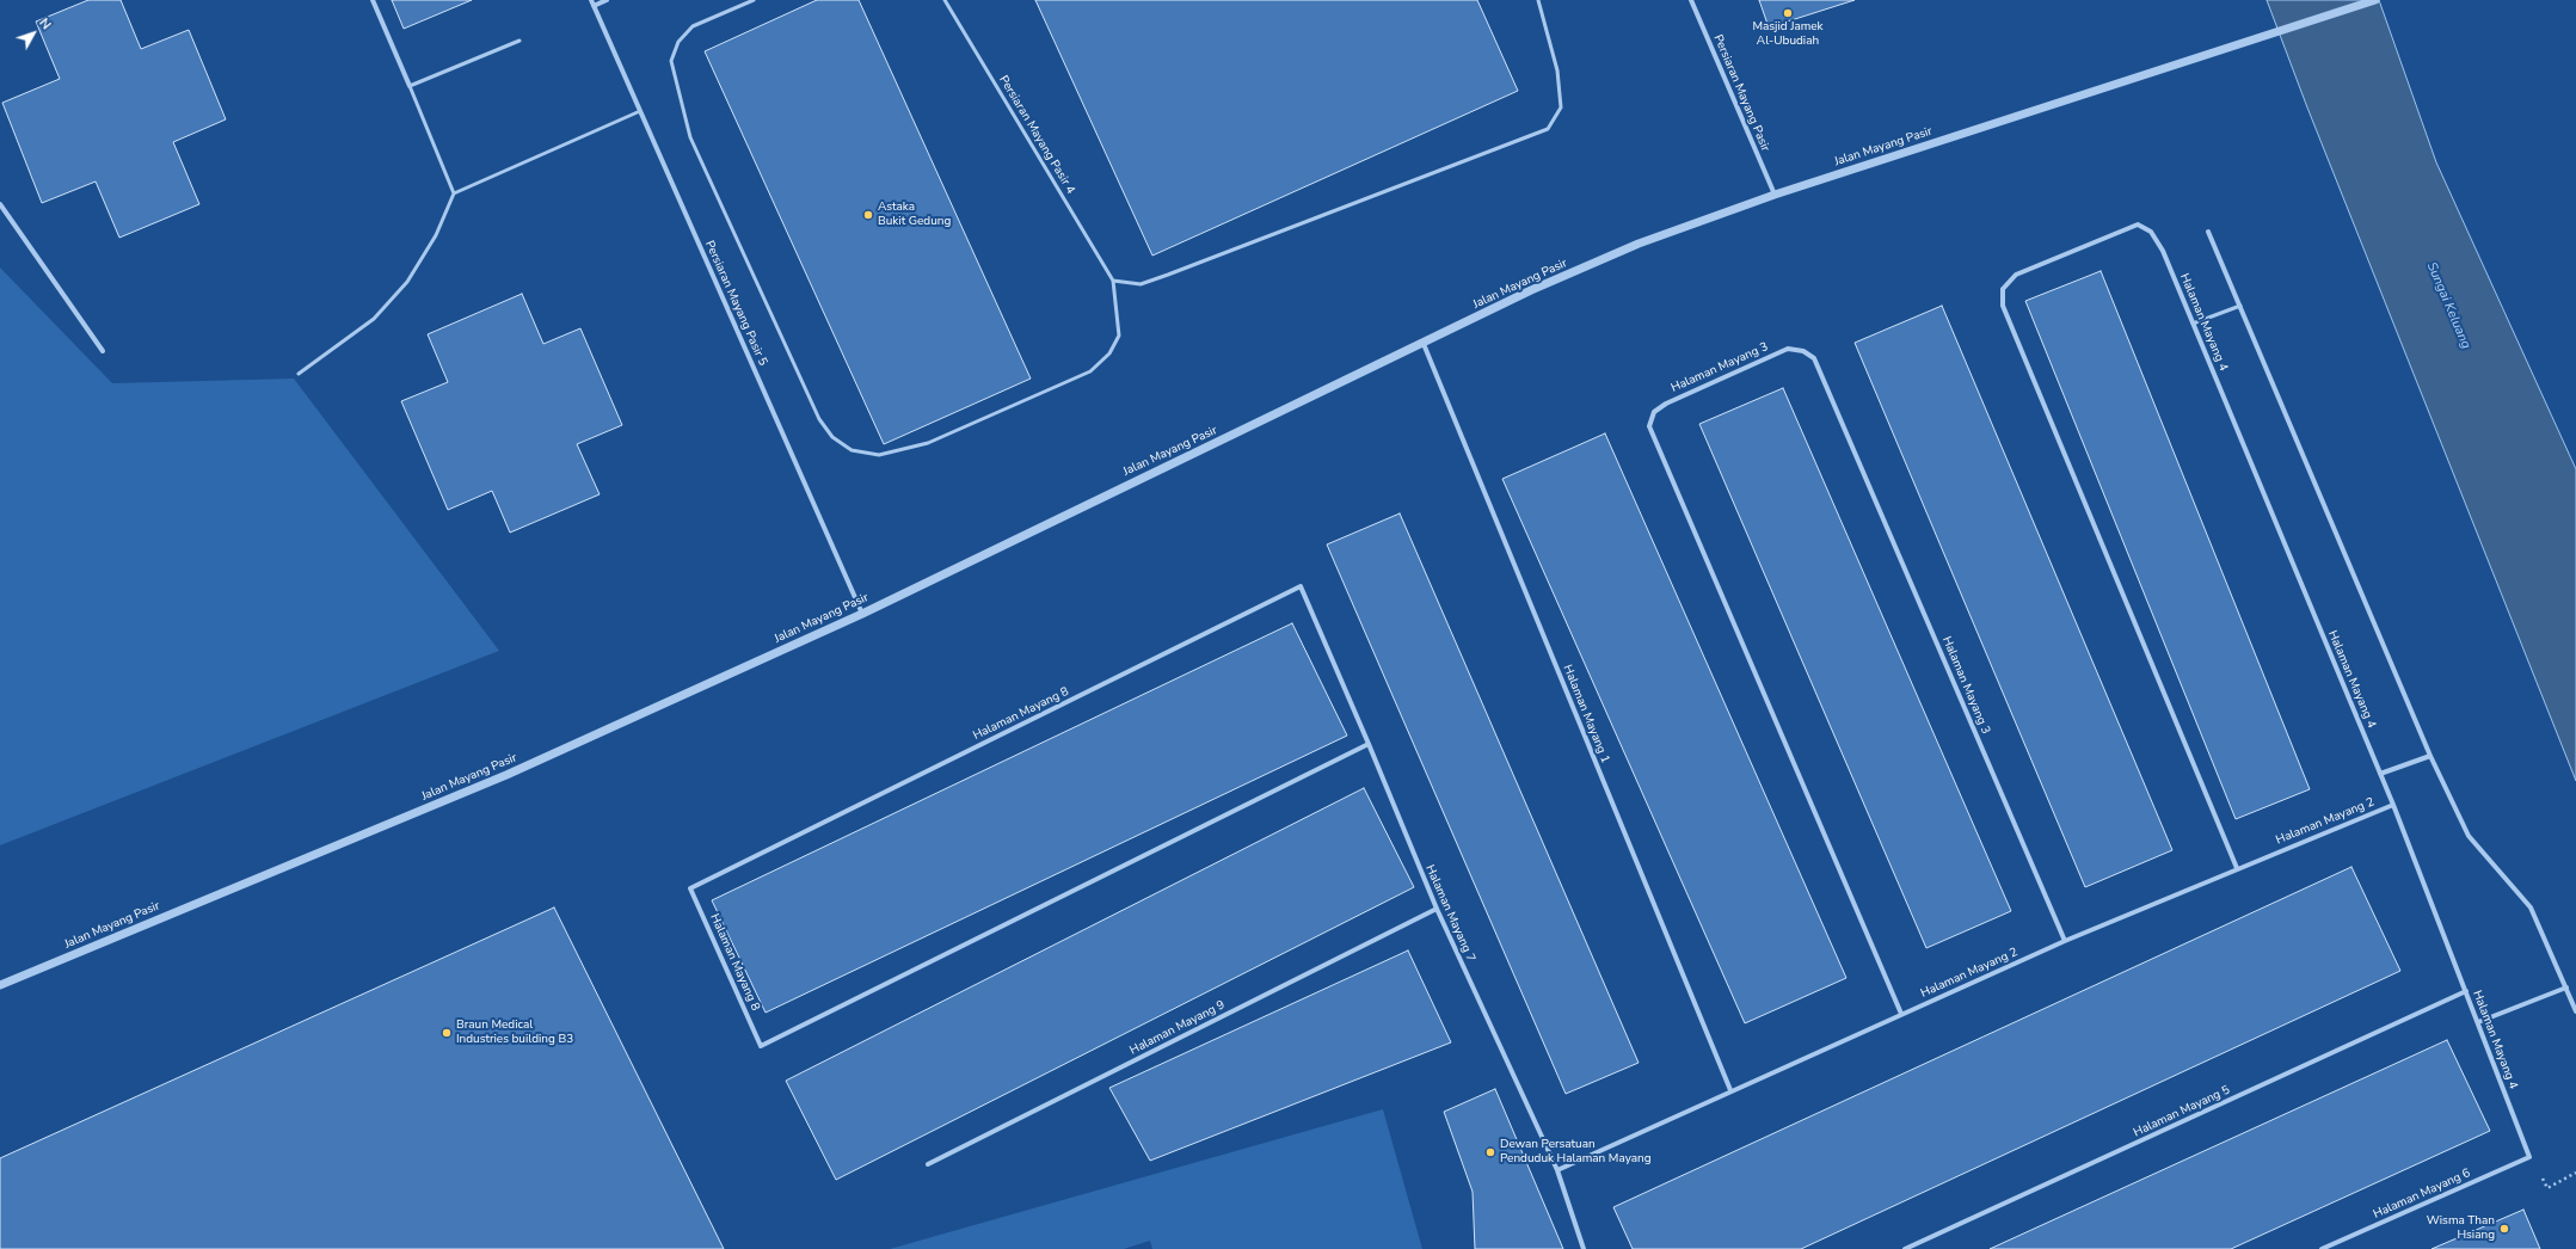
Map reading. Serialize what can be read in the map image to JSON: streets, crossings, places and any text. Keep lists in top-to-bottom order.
{
  "streets": {
    "street": [
      "Persiaran Mayang Pasir",
      "Jalan Mayang Pasir",
      "Persiaran Mayang Pasir 5",
      "Halaman Mayang 4",
      "Halaman Mayang 3",
      "Halaman Mayang 8",
      "Halaman Mayang 1",
      "Halaman Mayang 2",
      "Halaman Mayang 7",
      "Halaman Mayang 9",
      "Halaman Mayang 5",
      "Halaman Mayang 6"
    ],
    "lane": ["Persiaran Mayang Pasir 4"]
  },
  "crossings": [
    ["Persiaran Mayang Pasir", "Jalan Mayang Pasir"],
    ["Jalan Mayang Pasir", "Persiaran Mayang Pasir 5"],
    ["Jalan Mayang Pasir", "Halaman Mayang 1"],
    ["Halaman Mayang 4", "Halaman Mayang 2"],
    ["Halaman Mayang 4", "Halaman Mayang 5"],
    ["Halaman Mayang 4", "Halaman Mayang 6"],
    ["Halaman Mayang 3", "Halaman Mayang 2"],
    ["Halaman Mayang 8", "Halaman Mayang 7"],
    ["Halaman Mayang 1", "Halaman Mayang 2"],
    ["Halaman Mayang 2", "Halaman Mayang 7"],
    ["Halaman Mayang 7", "Halaman Mayang 9"]
  ],
  "water": ["Sungai Keluang"],
  "places": [
    "Masjid Jamek Al-Ubudiah",
    "Astaka Bukit Gedung",
    "Braun Medical Industries building B3",
    "Dewan Persatuan Penduduk Halaman Mayang",
    "Wisma Than Hsiang"
  ],
  "north": "top right"
}
